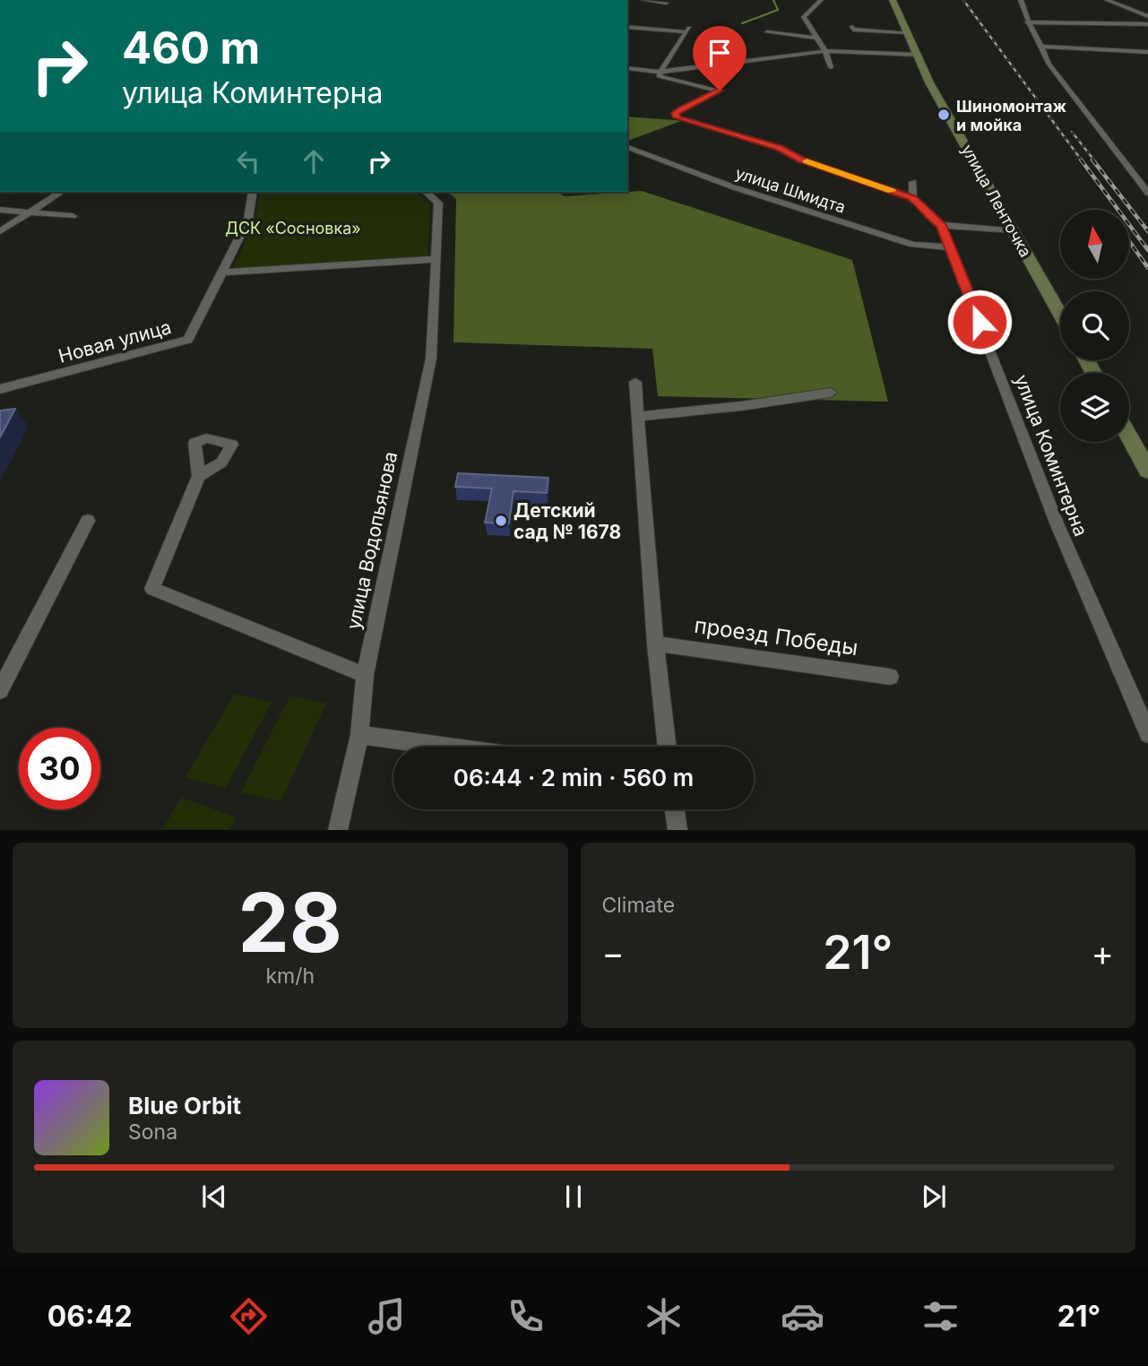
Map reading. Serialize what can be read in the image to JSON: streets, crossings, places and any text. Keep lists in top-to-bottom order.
{
  "streets": {
    "main road": ["улица Ленточка"],
    "street": [
      "улица Шмидта",
      "Новая улица",
      "улица Коминтерна",
      "улица Водопьянова",
      "проезд Победы"
    ]
  },
  "crossings": [
    ["улица Шмидта", "улица Коминтерна"]
  ],
  "parks": ["ДСК «Сосновка»"],
  "places": ["Шиномонтаж и мойка", "Детский сад № 1678"],
  "north": "top",
  "page": {
    "turn": ["460 m", "улица Коминтерна"],
    "limit": "30",
    "trip": "06:44 · 2 min · 560 m",
    "tile": [
      ["28", "km/h"],
      "Climate"
    ],
    "heat": ["−", "21°", "+"],
    "song": ["Blue Orbit", "Sona"],
    "tabs": ["06:42", "21°"]
  }
}
